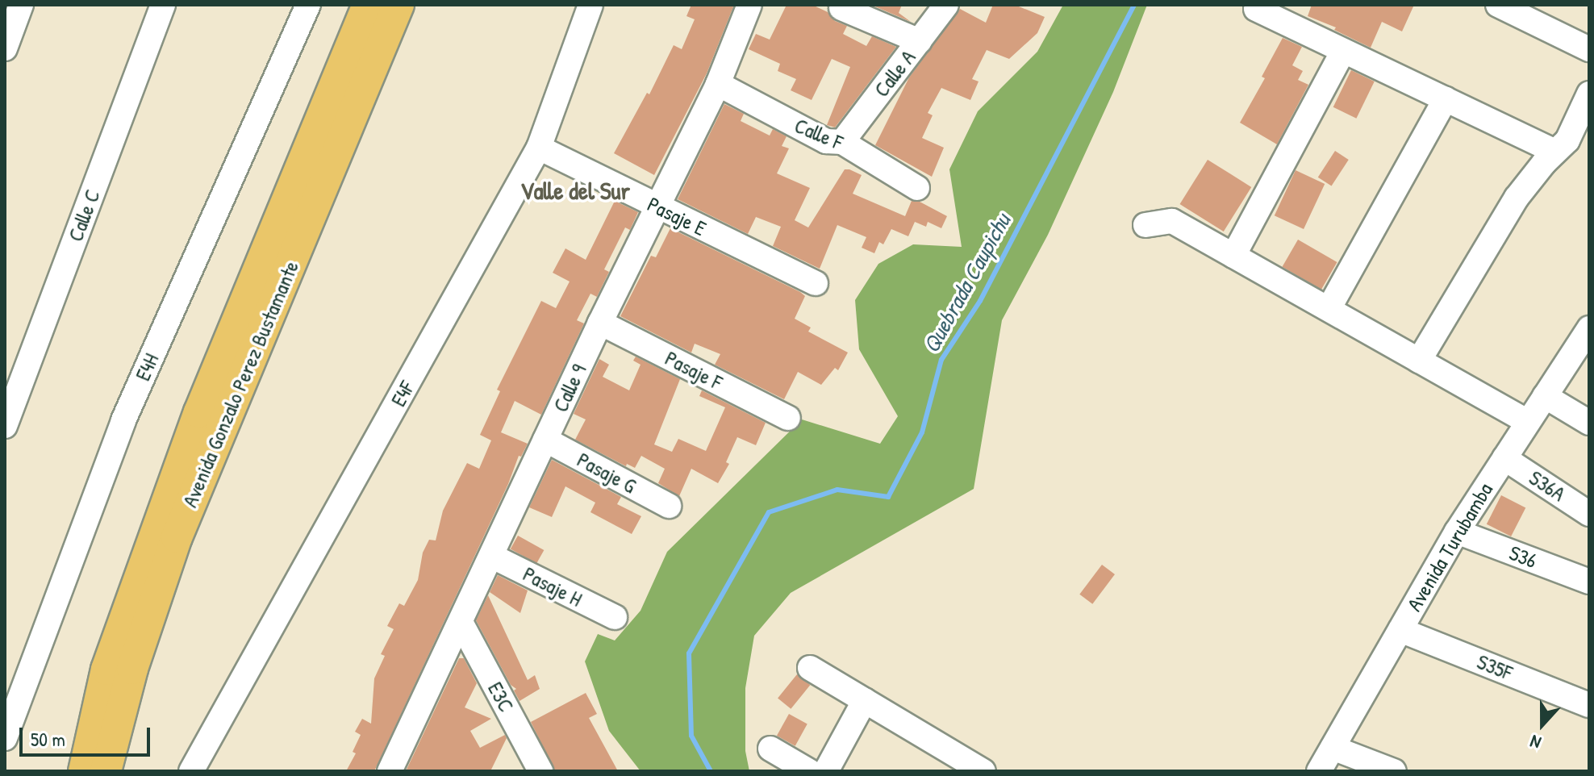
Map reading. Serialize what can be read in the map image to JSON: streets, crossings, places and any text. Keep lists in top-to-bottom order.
{
  "streets": {
    "main road": ["Avenida Gonzalo Perez Bustamante"],
    "street": [
      "Calle A",
      "Calle F",
      "Calle C",
      "Pasaje E",
      "E4H",
      "Pasaje F",
      "Calle 9",
      "E4F",
      "Pasaje G",
      "S36A",
      "Avenida Turubamba",
      "S36",
      "Pasaje H",
      "S35F",
      "E3C"
    ]
  },
  "crossings": [
    ["Calle A", "Calle F"],
    ["Calle F", "Calle 9"],
    ["Pasaje E", "Calle 9"],
    ["Pasaje E", "E4F"],
    ["Pasaje F", "Calle 9"],
    ["Calle 9", "Pasaje G"],
    ["Calle 9", "Pasaje H"],
    ["Calle 9", "E3C"],
    ["S36A", "Avenida Turubamba"],
    ["Avenida Turubamba", "S36"],
    ["Avenida Turubamba", "S35F"]
  ],
  "districts": ["Valle del Sur"],
  "water": ["Quebrada Caupichu"],
  "scale_bar": "50 m",
  "north": "bottom"
}
